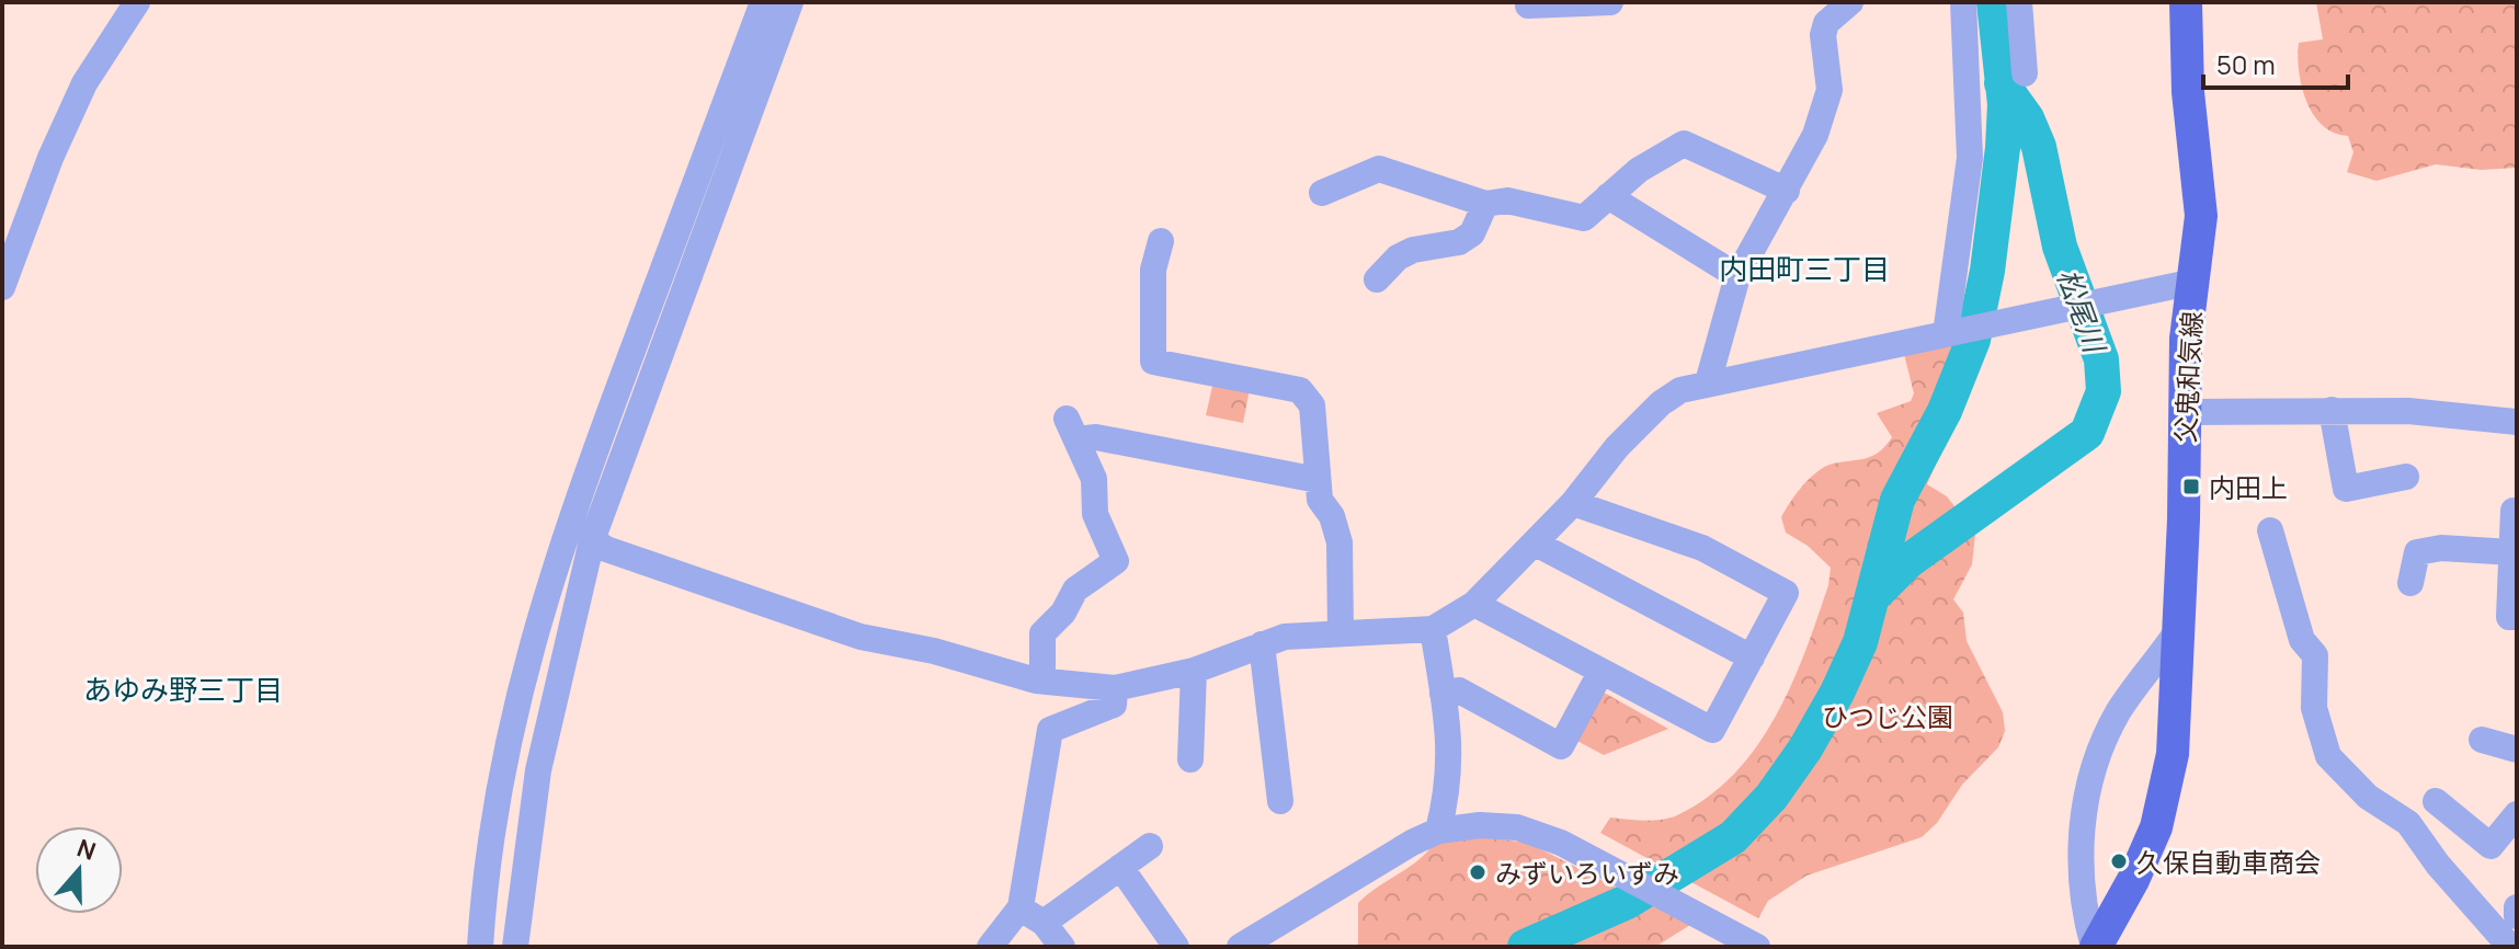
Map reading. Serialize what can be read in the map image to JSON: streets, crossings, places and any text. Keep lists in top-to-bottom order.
{
  "streets": {
    "main road": ["父鬼和気線"]
  },
  "districts": ["内田町三丁目", "あゆみ野三丁目"],
  "water": ["松尾川"],
  "parks": ["ひつじ公園"],
  "places": {
    "transit": ["内田上"],
    "other": ["久保自動車商会", "みずいろいずみ"]
  },
  "scale_bar": "50 m",
  "north": "top"
}
